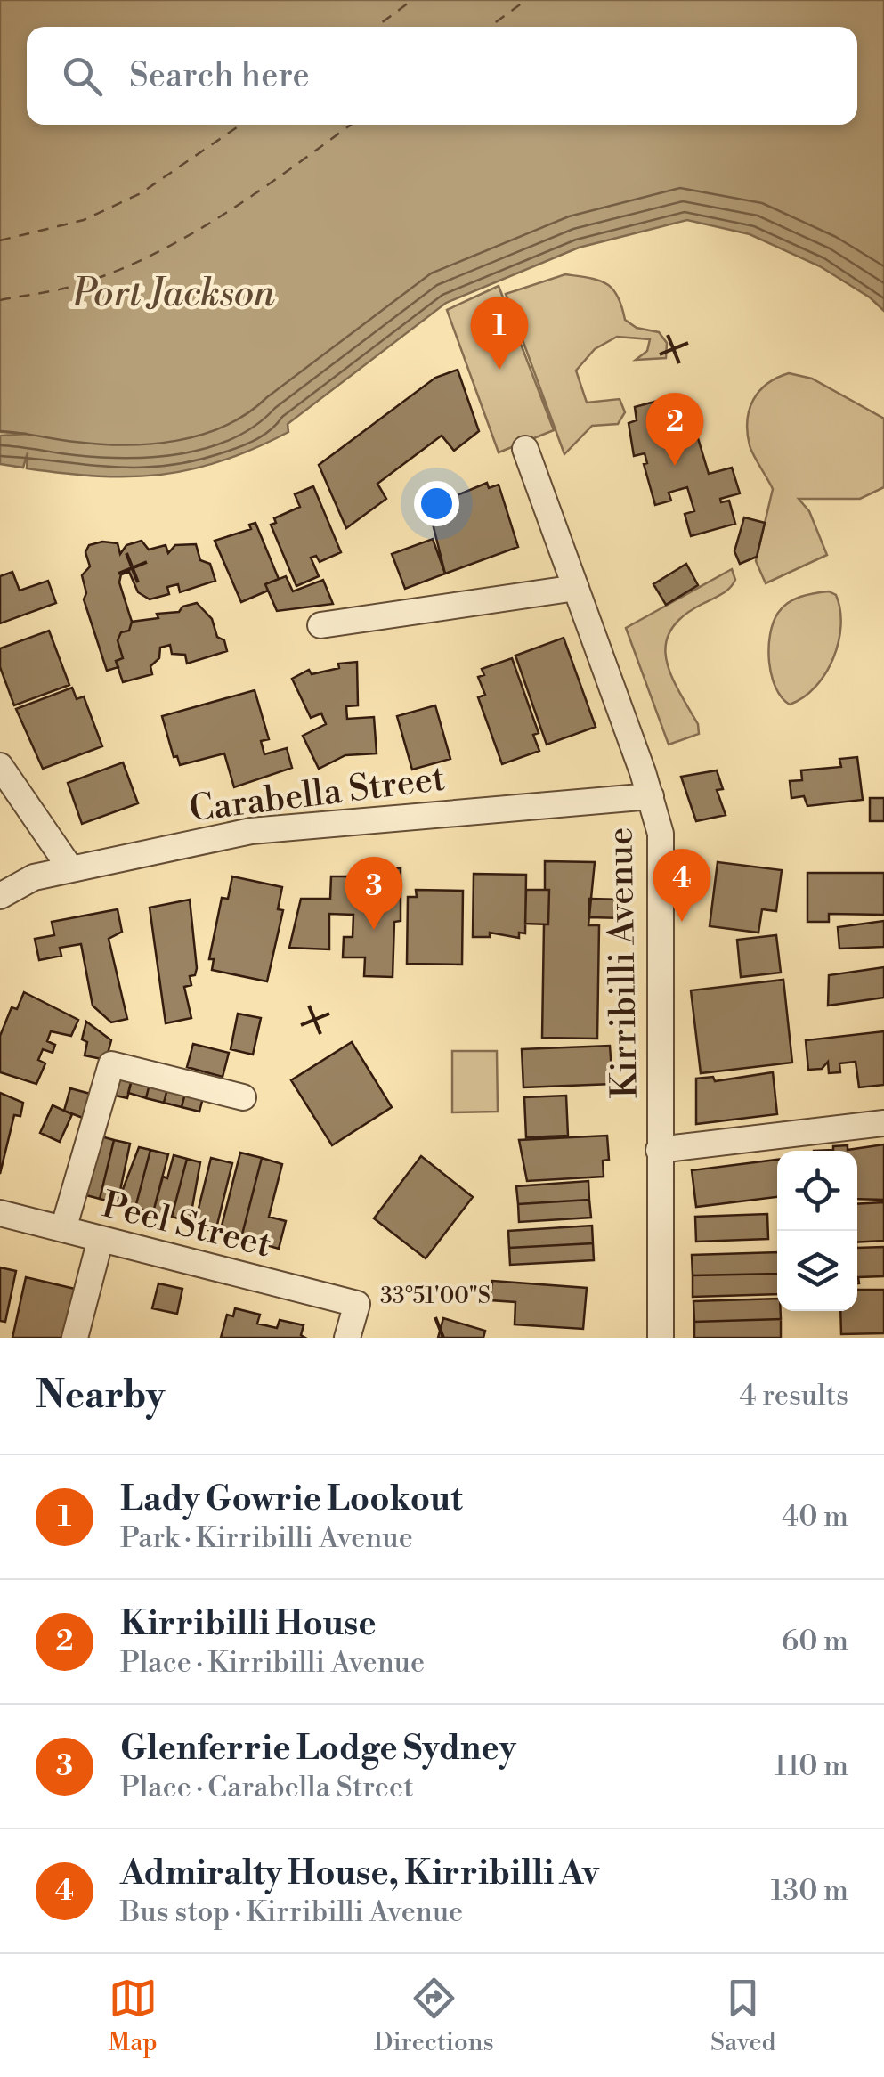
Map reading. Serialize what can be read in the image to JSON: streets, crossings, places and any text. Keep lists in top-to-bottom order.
{
  "streets": {
    "street": ["Carabella Street", "Kirribilli Avenue", "Peel Street"]
  },
  "crossings": [
    ["Carabella Street", "Kirribilli Avenue"]
  ],
  "water": ["Port Jackson"],
  "page": {
    "search": "Search here",
    "pins": [
      "1",
      "2",
      "4",
      "3"
    ],
    "heading": ["Nearby", "4 results"],
    "list": [
      {
        "mark": "1",
        "name": "Lady Gowrie Lookout",
        "note": "Park · Kirribilli Avenue",
        "value": "40 m"
      },
      {
        "mark": "2",
        "name": "Kirribilli House",
        "note": "Place · Kirribilli Avenue",
        "value": "60 m"
      },
      {
        "mark": "3",
        "name": "Glenferrie Lodge Sydney",
        "note": "Place · Carabella Street",
        "value": "110 m"
      },
      {
        "mark": "4",
        "name": "Admiralty House, Kirribilli Av",
        "note": "Bus stop · Kirribilli Avenue",
        "value": "130 m"
      }
    ],
    "nav": ["Map", "Directions", "Saved"]
  },
  "coordinates": ["33°51'00\"S"]
}
